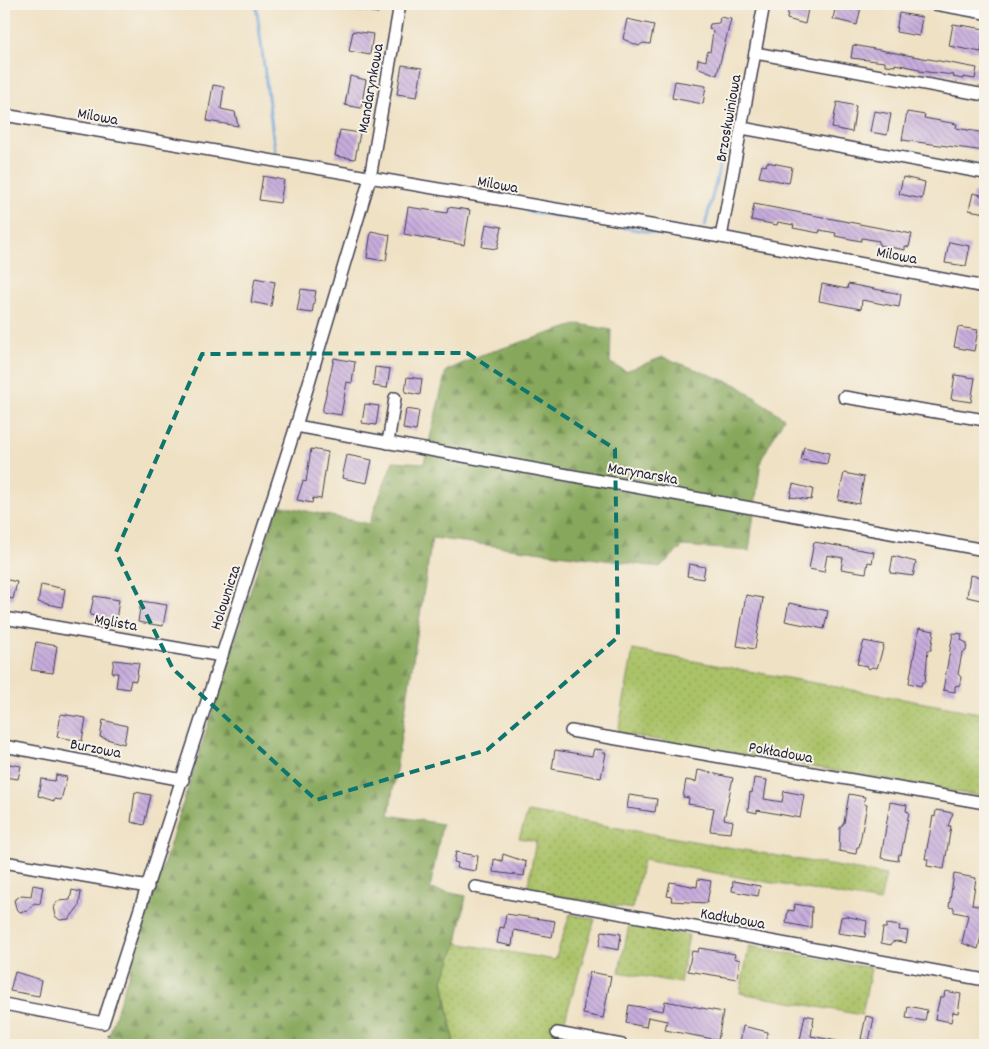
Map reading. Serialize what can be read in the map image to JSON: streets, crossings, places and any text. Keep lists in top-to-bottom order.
{
  "streets": {
    "street": [
      "Mandarynkowa",
      "Milowa",
      "Brzoskwiniowa",
      "Marynarska",
      "Holownicza",
      "Mglista",
      "Burzowa",
      "Pokładowa",
      "Kadłubowa"
    ]
  },
  "crossings": [
    ["Mandarynkowa", "Milowa"],
    ["Mandarynkowa", "Holownicza"],
    ["Milowa", "Brzoskwiniowa"],
    ["Milowa", "Holownicza"],
    ["Marynarska", "Holownicza"],
    ["Holownicza", "Mglista"],
    ["Holownicza", "Burzowa"]
  ]
}
